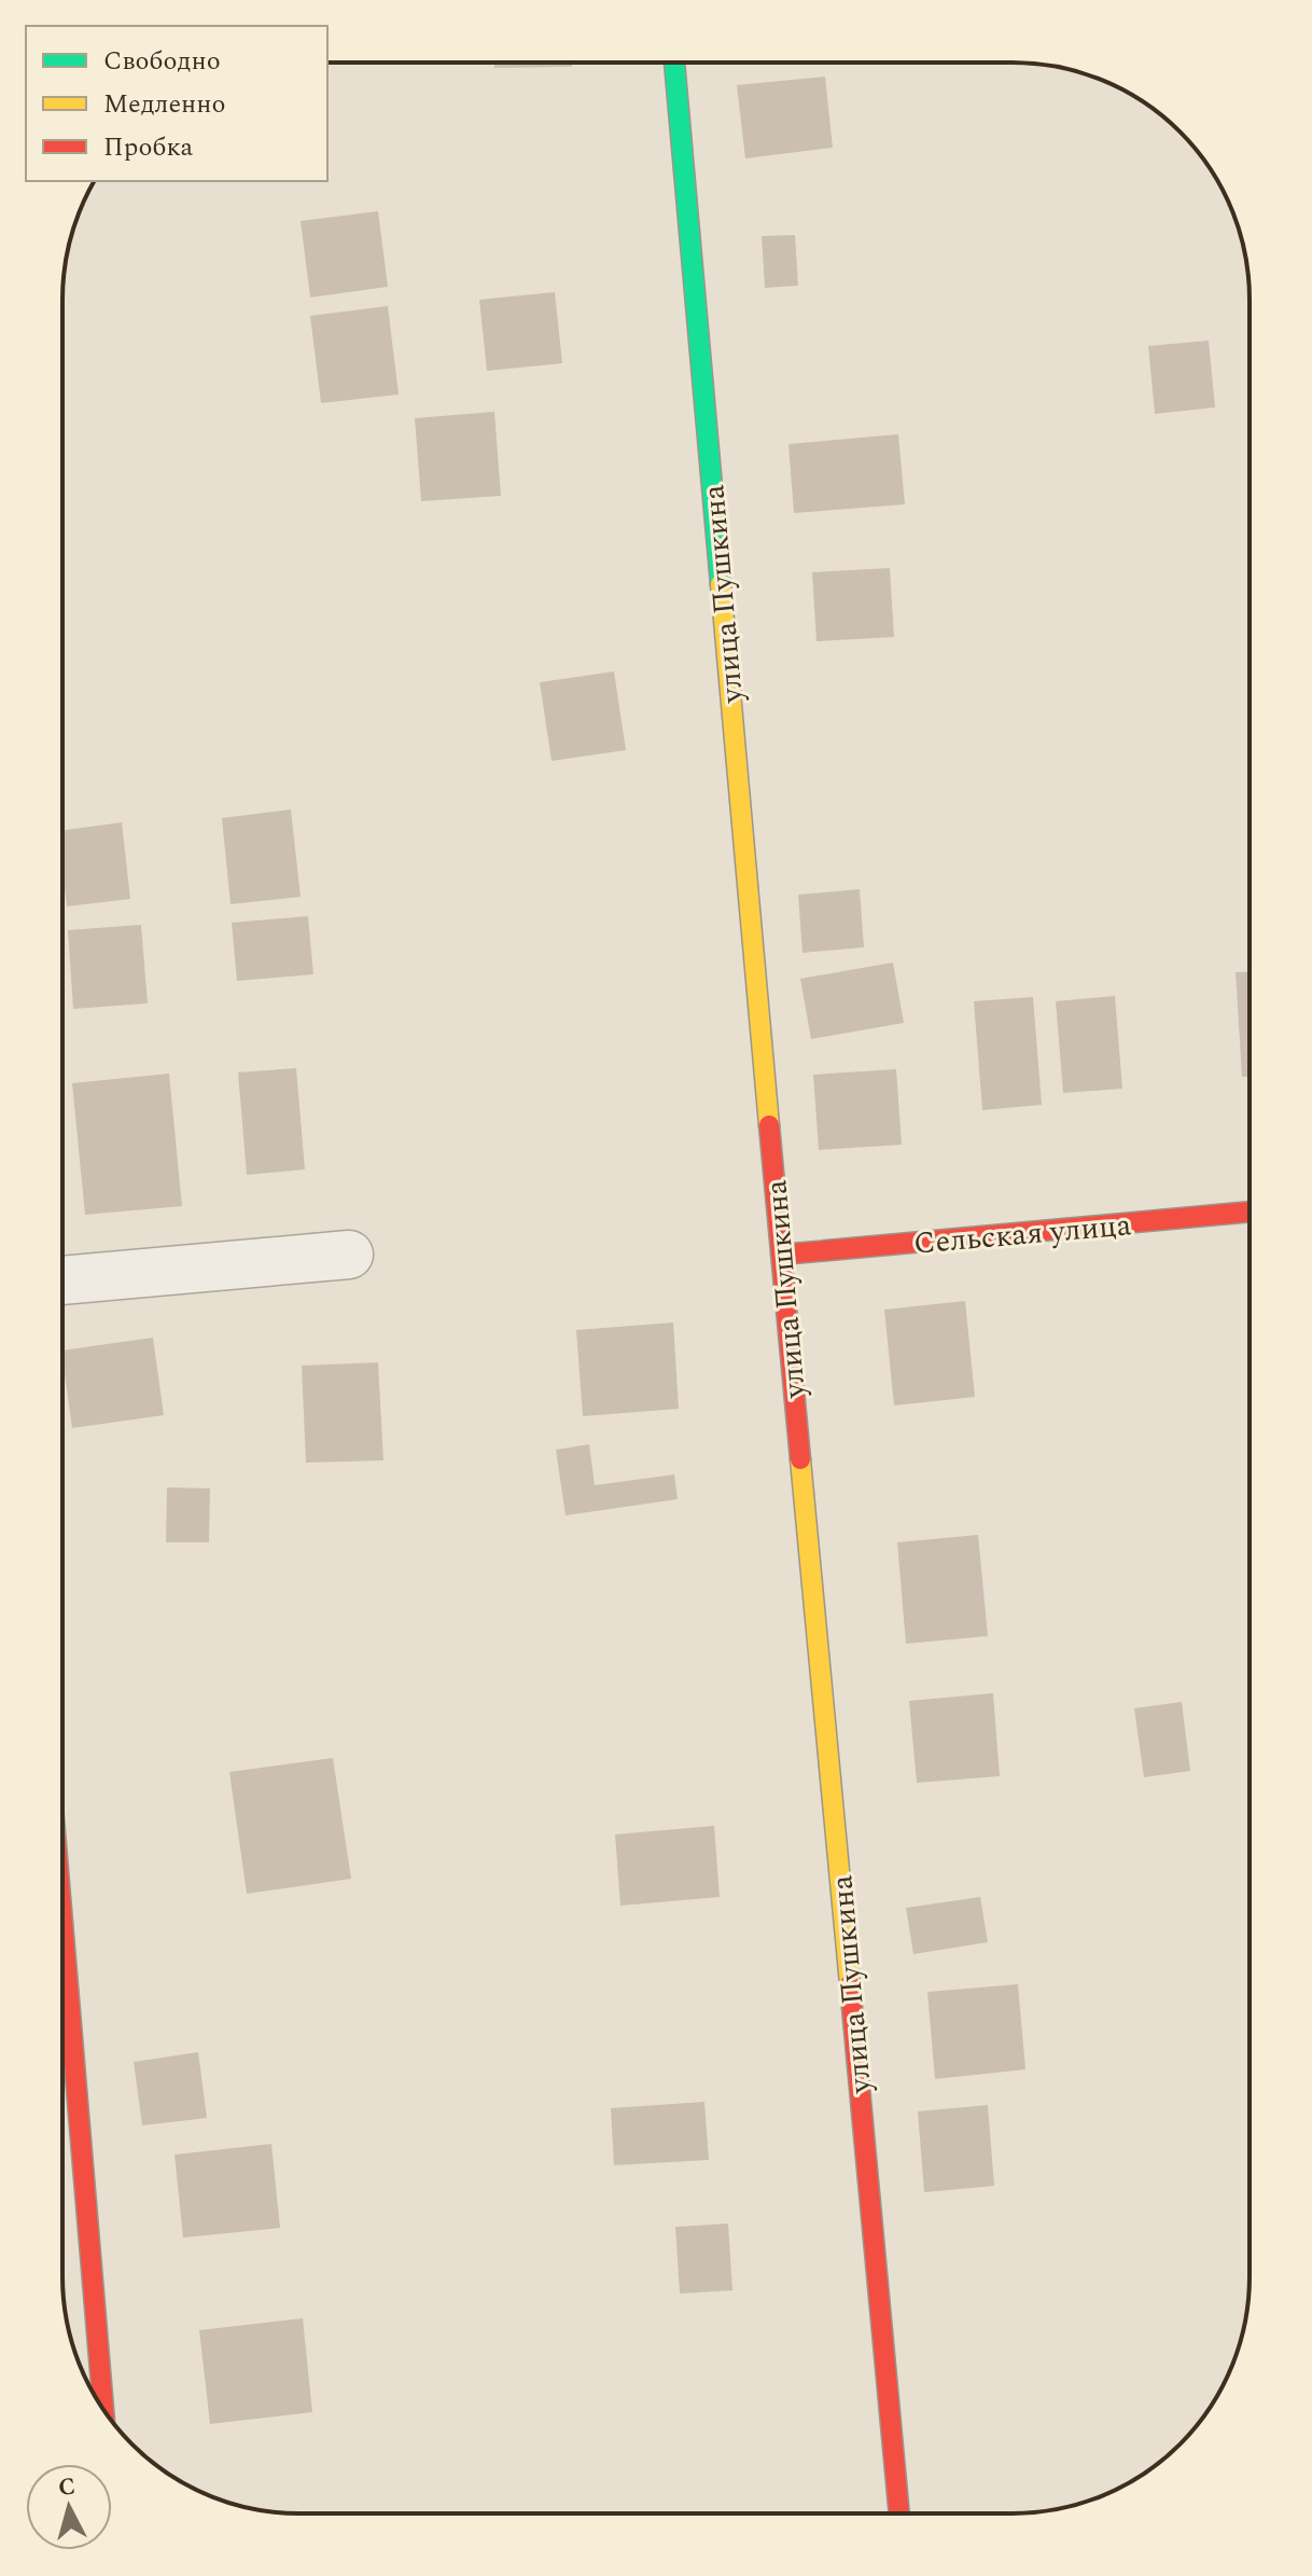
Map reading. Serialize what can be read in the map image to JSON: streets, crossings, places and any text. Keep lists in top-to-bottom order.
{
  "streets": {
    "street": ["улица Пушкина", "Сельская улица"]
  },
  "crossings": [
    ["улица Пушкина", "Сельская улица"]
  ],
  "legend": ["Свободно", "Медленно", "Пробка"],
  "north": "top"
}
